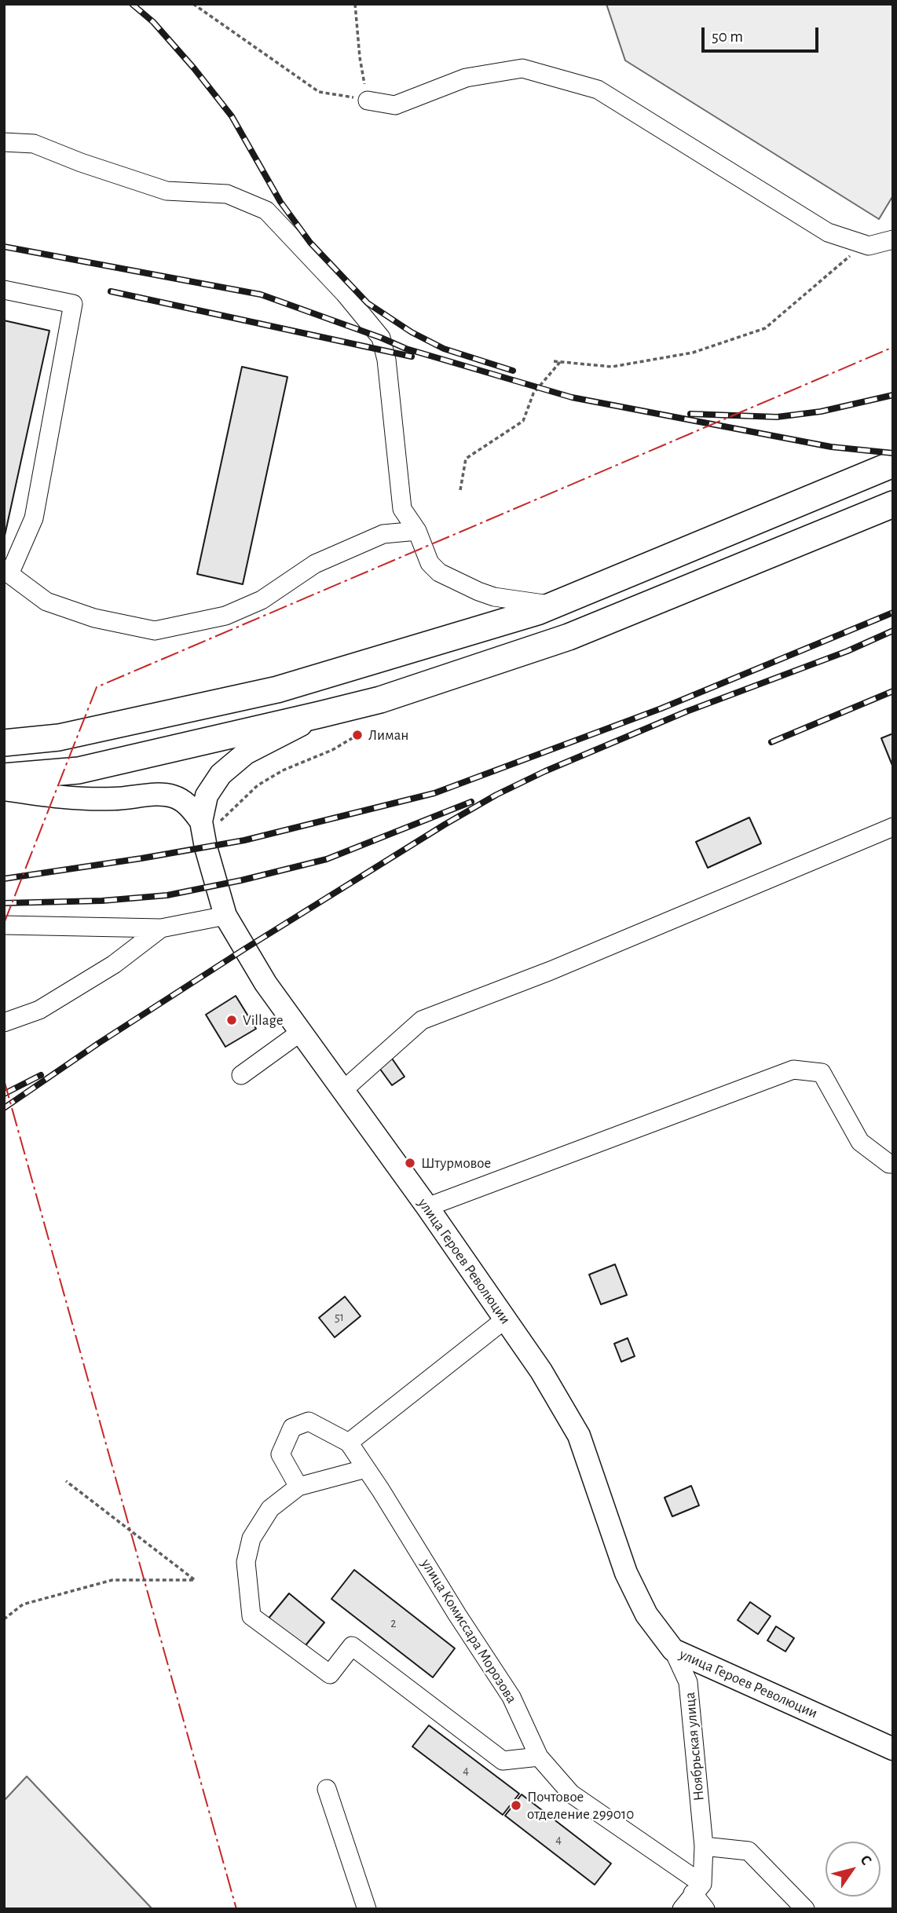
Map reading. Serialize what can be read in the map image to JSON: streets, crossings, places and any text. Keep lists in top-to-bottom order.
{
  "streets": {
    "main road": ["улица Героев Революции"],
    "street": ["улица Комиссара Морозова", "Ноябрьская улица"]
  },
  "crossings": [
    ["улица Героев Революции", "Ноябрьская улица"],
    ["улица Комиссара Морозова", "Ноябрьская улица"]
  ],
  "places": [
    "Лиман",
    "Village",
    "Штурмовое",
    "Почтовое отделение 299010"
  ],
  "house_numbers": [
    "51",
    "2",
    "4",
    "4"
  ],
  "scale_bar": "50 m",
  "north": "top right"
}
